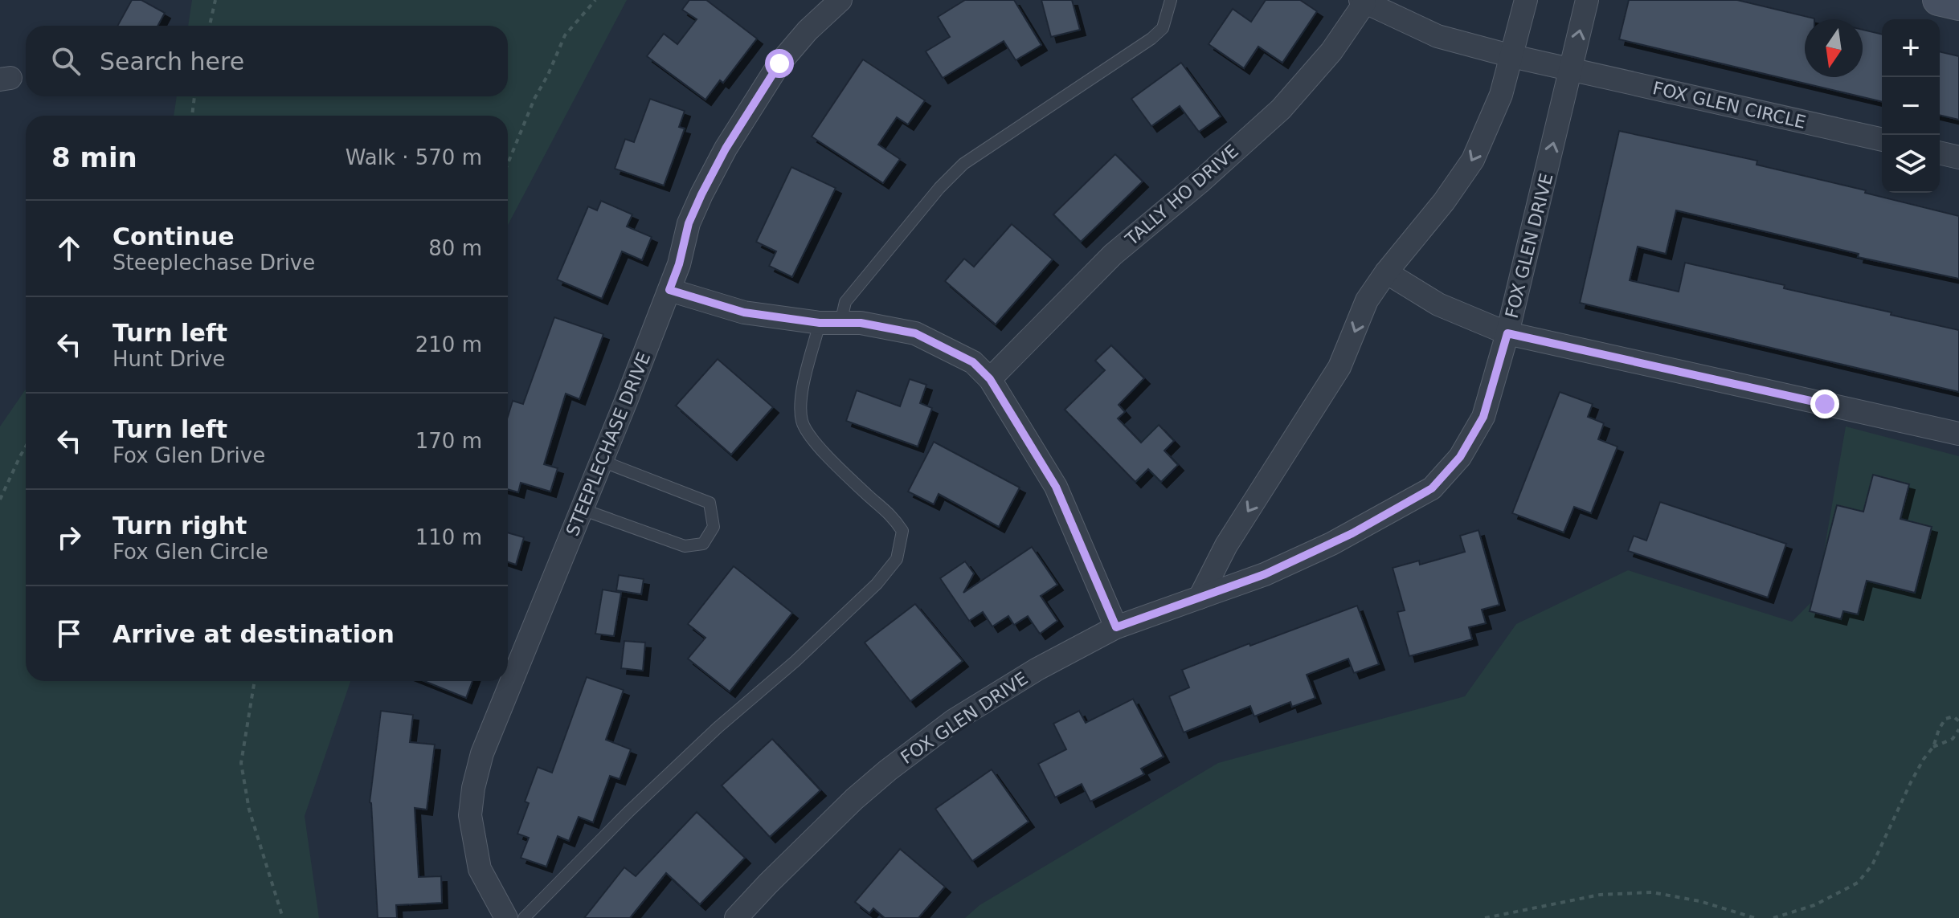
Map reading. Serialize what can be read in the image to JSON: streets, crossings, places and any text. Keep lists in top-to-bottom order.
{
  "streets": {
    "street": [
      "FOX GLEN CIRCLE",
      "TALLY HO DRIVE",
      "FOX GLEN DRIVE",
      "STEEPLECHASE DRIVE"
    ]
  },
  "crossings": [
    ["FOX GLEN CIRCLE", "FOX GLEN DRIVE"]
  ],
  "north": "bottom",
  "page": {
    "map_buttons": ["+", "−"],
    "search": "Search here",
    "heading": ["8 min", "Walk · 570 m"],
    "list": [
      ["Continue", "Steeplechase Drive", "80 m"],
      ["Turn left", "Hunt Drive", "210 m"],
      ["Turn left", "Fox Glen Drive", "170 m"],
      ["Turn right", "Fox Glen Circle", "110 m"],
      "Arrive at destination"
    ]
  }
}
